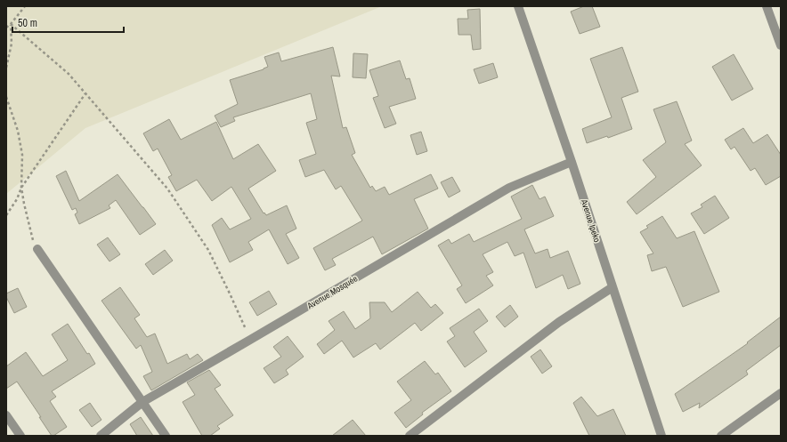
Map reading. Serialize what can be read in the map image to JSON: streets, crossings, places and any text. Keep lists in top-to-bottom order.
{
  "streets": {
    "street": ["Avenue Ipeko", "Avenue Mosquée"]
  },
  "crossings": [
    ["Avenue Ipeko", "Avenue Mosquée"]
  ],
  "scale_bar": "50 m"
}
